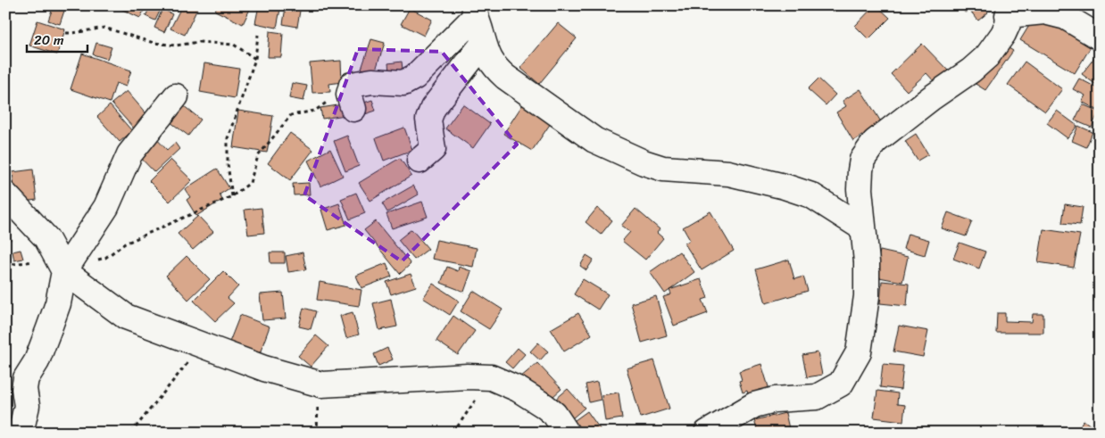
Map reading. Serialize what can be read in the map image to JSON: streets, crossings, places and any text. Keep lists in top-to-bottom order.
{
  "scale_bar": "20 m"
}
